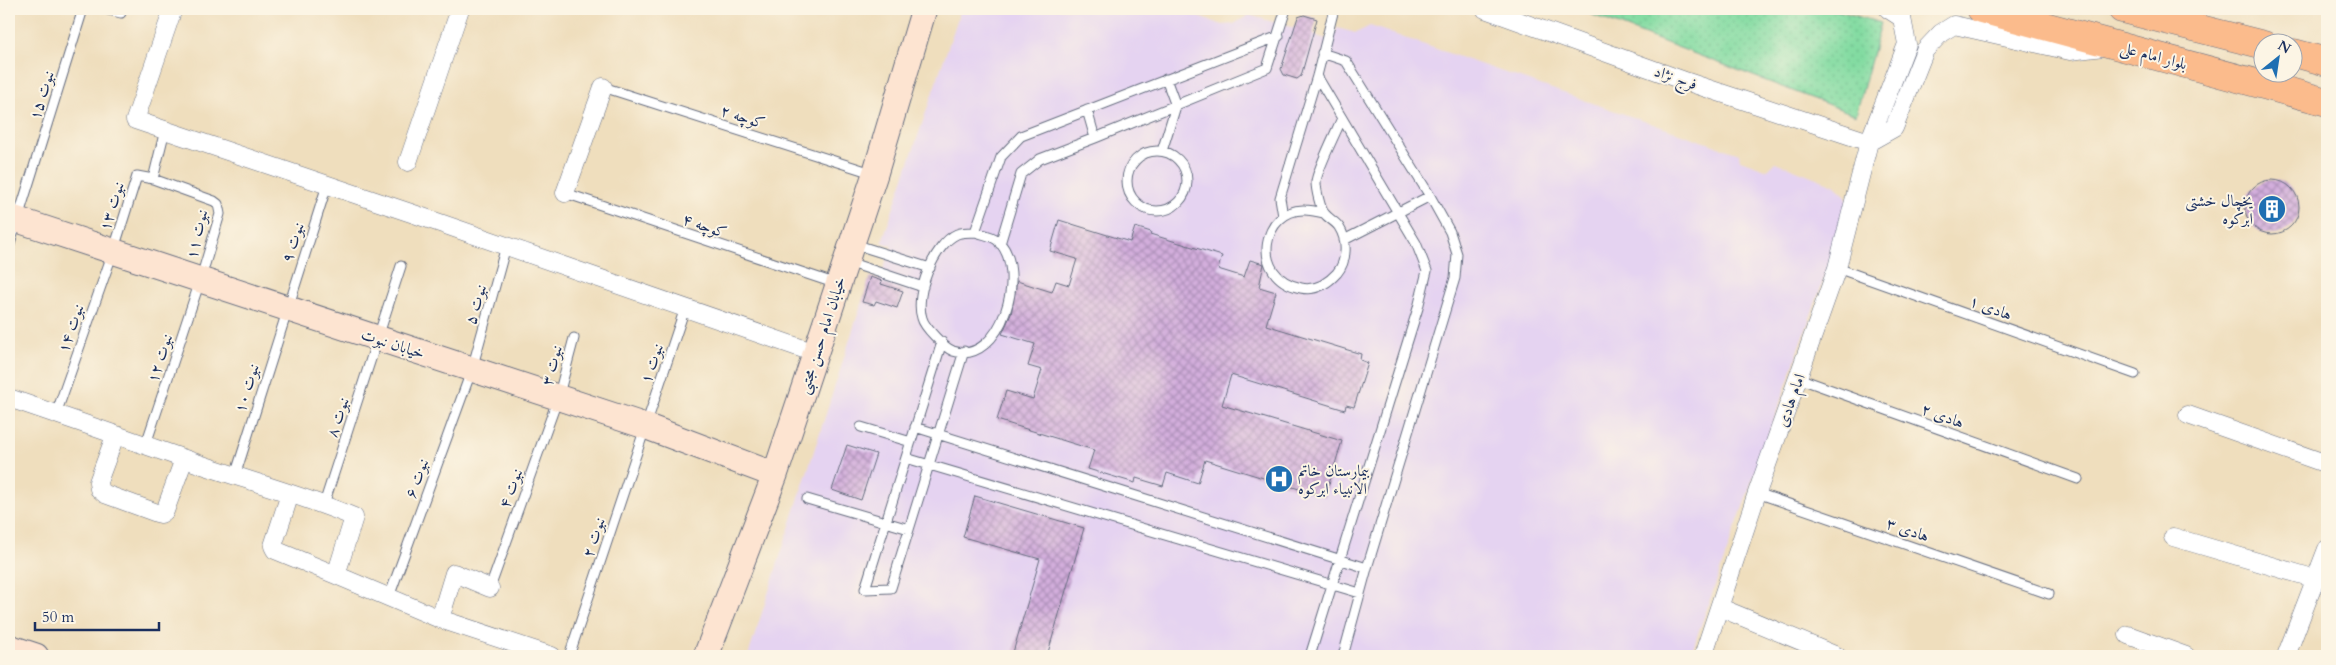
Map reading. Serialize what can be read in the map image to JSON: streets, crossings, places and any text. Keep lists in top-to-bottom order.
{
  "streets": {
    "main road": ["بلوار امام علی"],
    "street": [
      "فرج نژاد",
      "خیابان امام حسن مجتبی",
      "خیابان نبوت",
      "امام هادی"
    ],
    "lane": [
      "نبوت ۱۵",
      "کوچه ۲",
      "نبوت ۱۳",
      "کوچه ۴",
      "نبوت ۱۱",
      "نبوت ۹",
      "نبوت ۵",
      "هادی ۱",
      "نبوت ۱۴",
      "نبوت ۱۲",
      "نبوت ۱",
      "نبوت ۳",
      "نبوت ۱۰",
      "هادی ۲",
      "نبوت ۸",
      "نبوت ۶",
      "نبوت ۴",
      "هادی ۳",
      "نبوت ۲"
    ]
  },
  "crossings": [
    ["فرج نژاد", "امام هادی"],
    ["نبوت ۱۵", "خیابان نبوت"],
    ["کوچه ۲", "خیابان امام حسن مجتبی"],
    ["نبوت ۱۳", "نبوت ۱۱"],
    ["نبوت ۱۳", "نبوت ۱۴"],
    ["نبوت ۱۳", "خیابان نبوت"],
    ["کوچه ۴", "خیابان امام حسن مجتبی"],
    ["نبوت ۱۱", "خیابان نبوت"],
    ["نبوت ۱۱", "نبوت ۱۲"],
    ["نبوت ۹", "خیابان نبوت"],
    ["نبوت ۹", "نبوت ۱۰"],
    ["نبوت ۵", "خیابان نبوت"],
    ["نبوت ۵", "نبوت ۶"],
    ["هادی ۱", "امام هادی"],
    ["نبوت ۱۴", "خیابان نبوت"],
    ["خیابان امام حسن مجتبی", "خیابان نبوت"],
    ["خیابان نبوت", "نبوت ۱۲"],
    ["خیابان نبوت", "نبوت ۱"],
    ["خیابان نبوت", "نبوت ۳"],
    ["خیابان نبوت", "نبوت ۱۰"],
    ["خیابان نبوت", "نبوت ۸"],
    ["خیابان نبوت", "نبوت ۶"],
    ["خیابان نبوت", "نبوت ۴"],
    ["خیابان نبوت", "نبوت ۲"],
    ["نبوت ۱", "نبوت ۲"],
    ["نبوت ۳", "نبوت ۴"],
    ["امام هادی", "هادی ۲"],
    ["امام هادی", "هادی ۳"]
  ],
  "places": {
    "building": ["یخچال خشتی ابرکوه"],
    "hospital": ["بیمارستان خاتم الانبیاء ابرکوه"]
  },
  "scale_bar": "50 m",
  "north": "top right"
}
